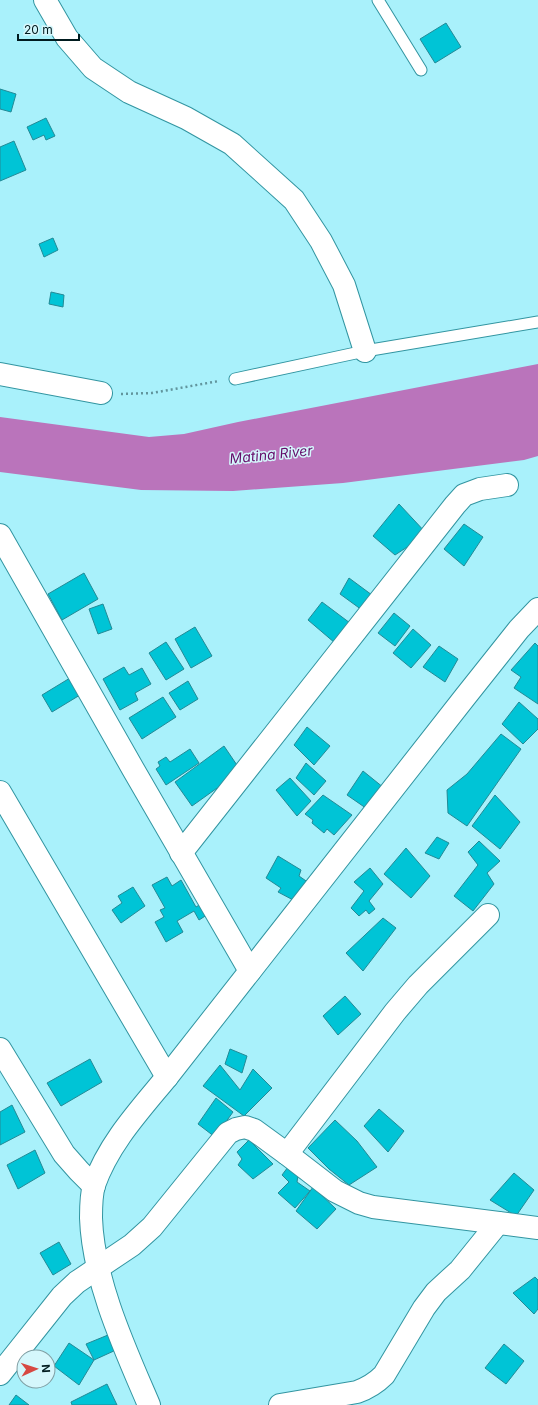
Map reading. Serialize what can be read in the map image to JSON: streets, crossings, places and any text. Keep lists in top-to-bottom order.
{
  "water": ["Matina River"],
  "scale_bar": "20 m",
  "north": "right"
}
